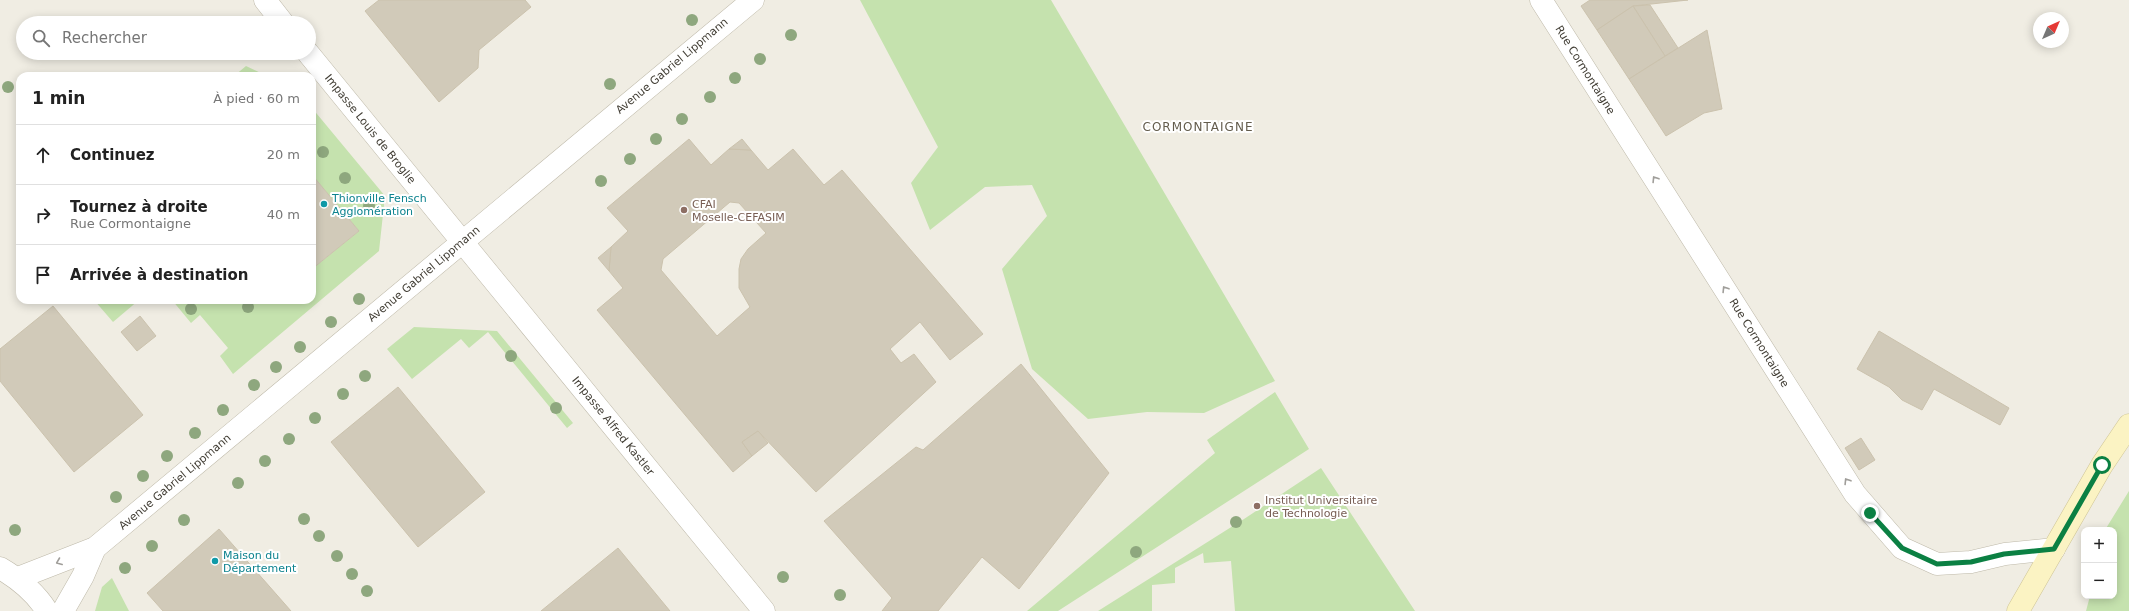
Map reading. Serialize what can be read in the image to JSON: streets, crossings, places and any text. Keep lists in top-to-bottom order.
{
  "streets": {
    "street": [
      "Avenue Gabriel Lippmann",
      "Rue Cormontaigne",
      "Impasse Louis de Broglie",
      "Impasse Alfred Kastler"
    ]
  },
  "crossings": [
    ["Avenue Gabriel Lippmann", "Impasse Louis de Broglie"],
    ["Avenue Gabriel Lippmann", "Impasse Alfred Kastler"],
    ["Impasse Louis de Broglie", "Impasse Alfred Kastler"]
  ],
  "one_way": ["Rue Cormontaigne"],
  "districts": ["CORMONTAIGNE"],
  "places": [
    "Thionville Fensch Agglomération",
    "CFAI Moselle-CEFASIM",
    "Institut Universitaire de Technologie",
    "Maison du Département"
  ],
  "north": "top right",
  "page": {
    "search": "Rechercher",
    "heading": ["1 min", "À pied · 60 m"],
    "list": [
      ["Continuez", "20 m"],
      ["Tournez à droite", "Rue Cormontaigne", "40 m"],
      "Arrivée à destination"
    ],
    "map_buttons": ["+", "−"]
  }
}
